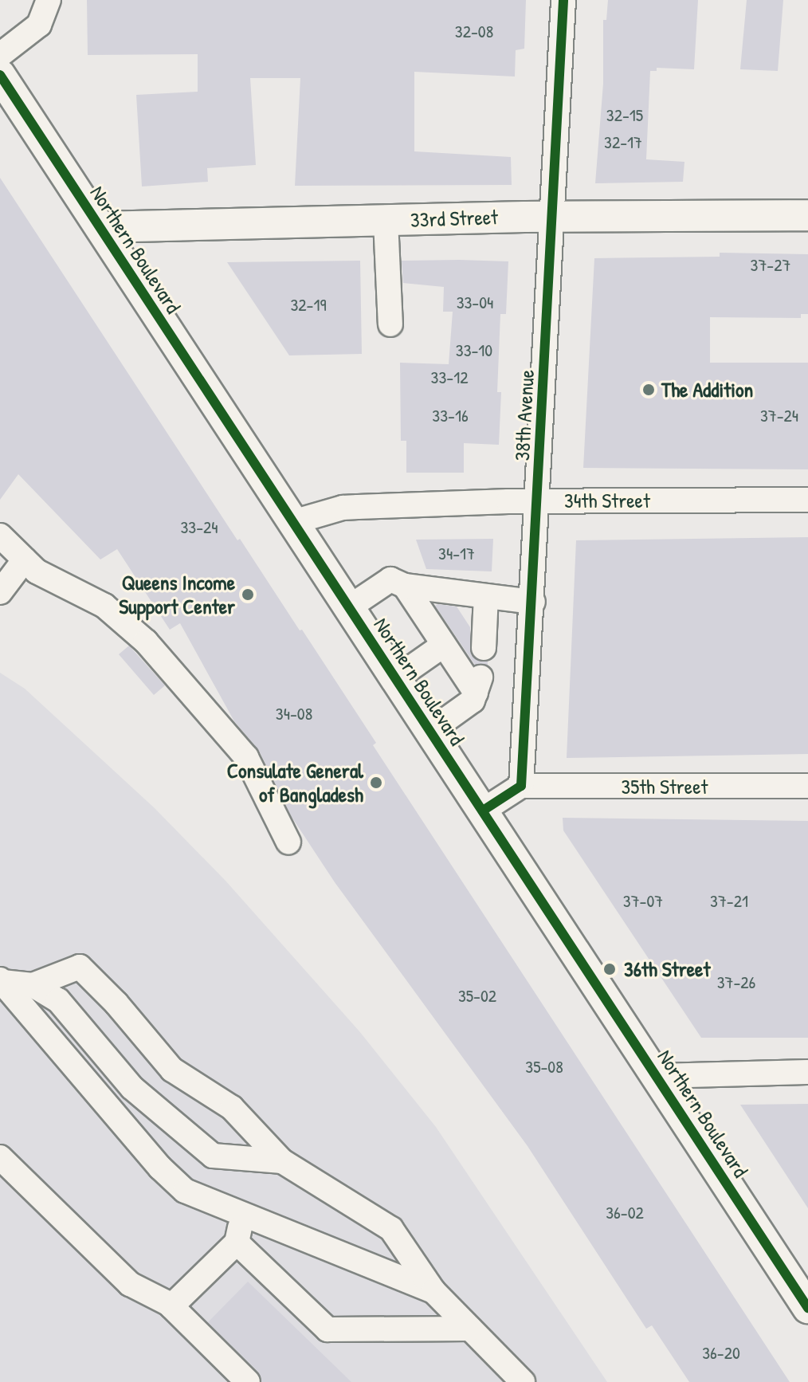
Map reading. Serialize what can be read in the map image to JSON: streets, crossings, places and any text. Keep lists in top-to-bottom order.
{
  "streets": {
    "main road": ["33rd Street", "Northern Boulevard"],
    "street": ["38th Avenue", "34th Street", "35th Street"]
  },
  "crossings": [
    ["33rd Street", "Northern Boulevard"],
    ["33rd Street", "38th Avenue"],
    ["Northern Boulevard", "34th Street"],
    ["38th Avenue", "34th Street"],
    ["38th Avenue", "35th Street"]
  ],
  "places": [
    "The Addition",
    "Queens Income Support Center",
    "Consulate General of Bangladesh",
    "36th Street"
  ],
  "house_numbers": [
    "32-08",
    "32-15",
    "32-17",
    "37-27",
    "33-04",
    "32-19",
    "33-10",
    "33-12",
    "33-16",
    "37-24",
    "33-24",
    "34-17",
    "34-08",
    "37-07",
    "37-21",
    "37-26",
    "35-02",
    "35-08",
    "36-02",
    "36-20"
  ]
}
